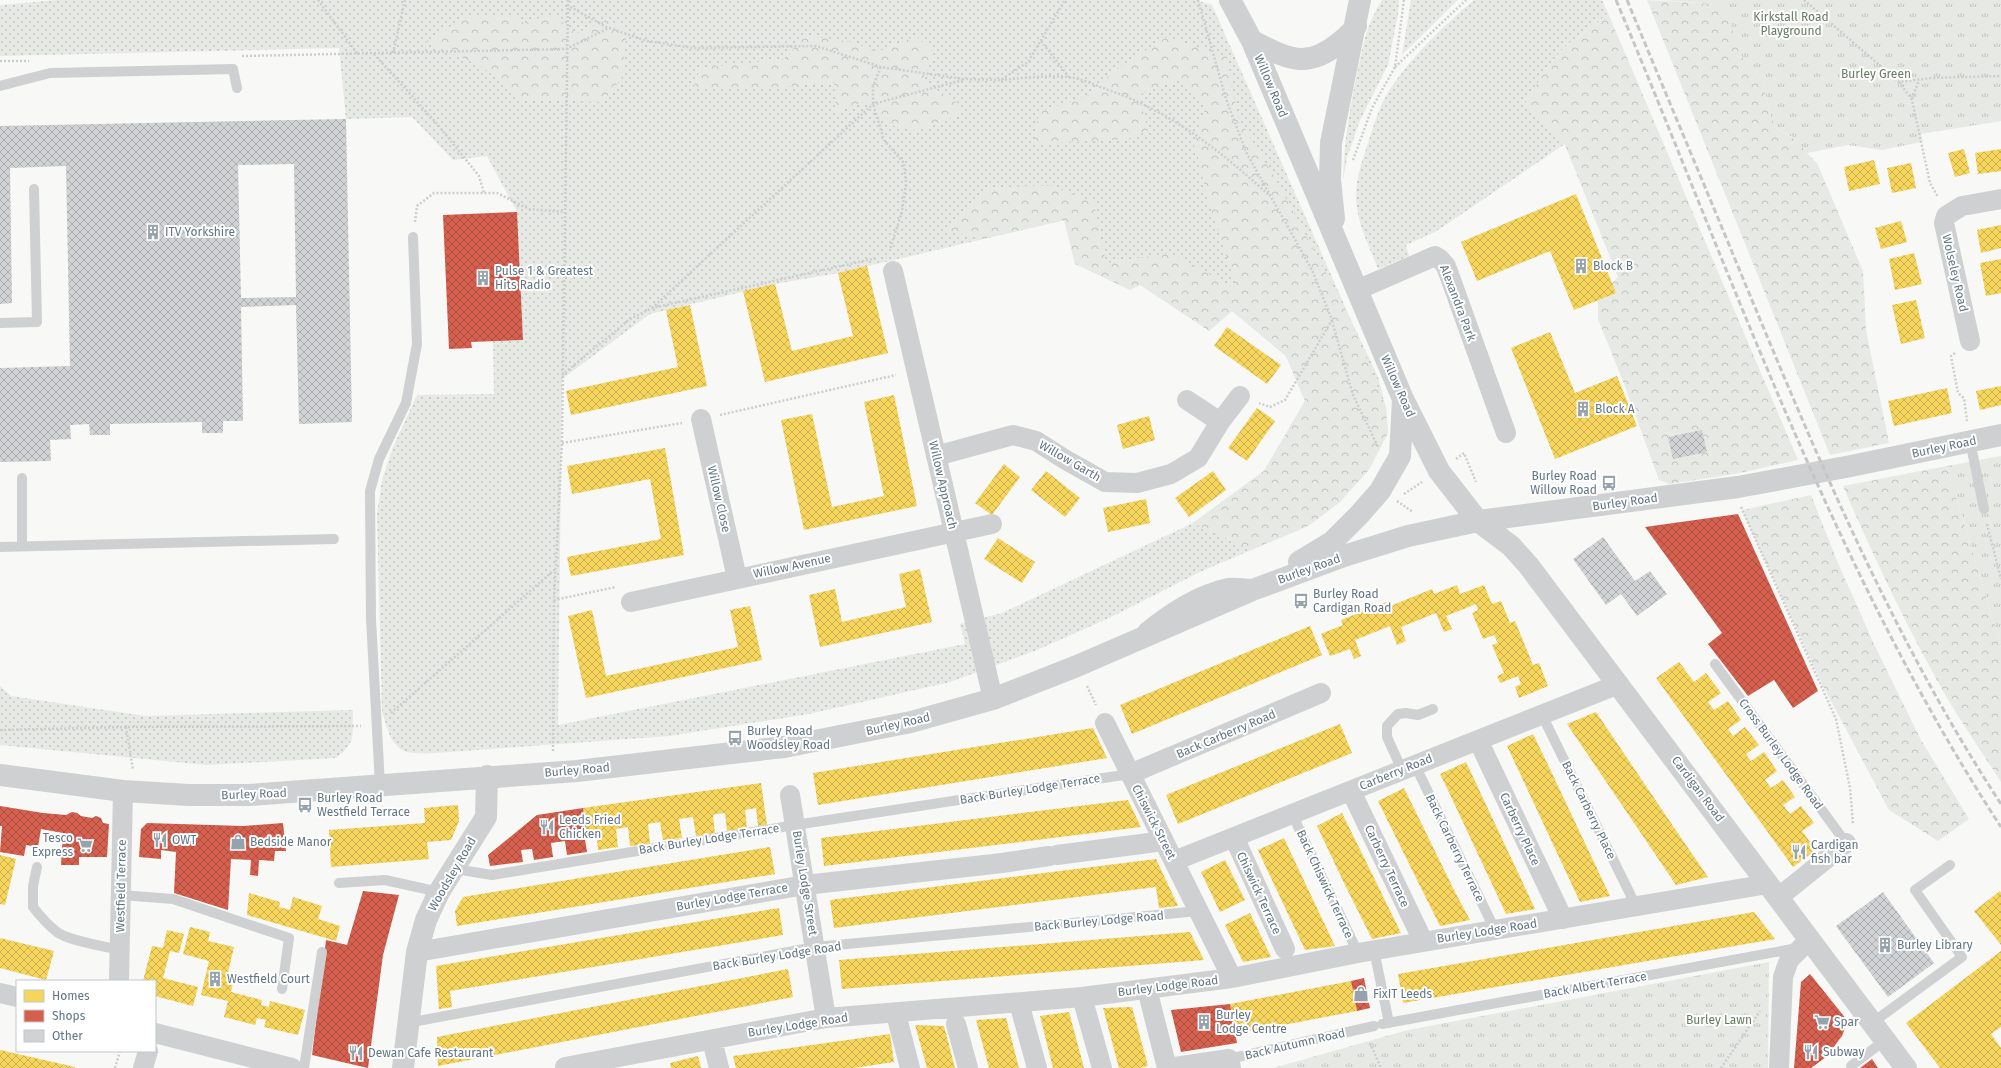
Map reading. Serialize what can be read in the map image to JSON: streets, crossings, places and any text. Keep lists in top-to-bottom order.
{
  "streets": {
    "street": [
      "Willow Road",
      "Wolseley Road",
      "Alexandra Park",
      "Burley Road",
      "Willow Garth",
      "Willow Approach",
      "Willow Close",
      "Willow Avenue",
      "Back Carberry Road",
      "Carberry Road",
      "Cardigan Road",
      "Chiswick Street",
      "Carberry Place",
      "Carberry Terrace",
      "Woodsley Road",
      "Burley Lodge Street",
      "Westfield Terrace",
      "Chiswick Terrace",
      "Burley Lodge Terrace",
      "Burley Lodge Road",
      "Back Autumn Road"
    ],
    "lane": [
      "Cross Burley Lodge Road",
      "Back Burley Lodge Terrace",
      "Back Carberry Place",
      "Back Carberry Terrace",
      "Back Chiswick Terrace",
      "Back Burley Lodge Road",
      "Back Albert Terrace"
    ]
  },
  "crossings": [
    ["Willow Road", "Alexandra Park"],
    ["Willow Road", "Burley Road"],
    ["Willow Road", "Cardigan Road"],
    ["Burley Road", "Willow Approach"],
    ["Burley Road", "Cardigan Road"],
    ["Burley Road", "Woodsley Road"],
    ["Burley Road", "Westfield Terrace"],
    ["Willow Garth", "Willow Approach"],
    ["Willow Approach", "Willow Avenue"],
    ["Willow Close", "Willow Avenue"],
    ["Back Carberry Road", "Back Burley Lodge Terrace"],
    ["Back Carberry Road", "Chiswick Street"],
    ["Carberry Road", "Cardigan Road"],
    ["Carberry Road", "Back Carberry Place"],
    ["Carberry Road", "Chiswick Street"],
    ["Carberry Road", "Carberry Place"],
    ["Carberry Road", "Back Carberry Terrace"],
    ["Carberry Road", "Carberry Terrace"],
    ["Carberry Road", "Back Chiswick Terrace"],
    ["Carberry Road", "Chiswick Terrace"],
    ["Back Burley Lodge Terrace", "Chiswick Street"],
    ["Back Burley Lodge Terrace", "Woodsley Road"],
    ["Back Burley Lodge Terrace", "Burley Lodge Street"],
    ["Cardigan Road", "Burley Lodge Road"],
    ["Cardigan Road", "Back Albert Terrace"],
    ["Back Carberry Place", "Burley Lodge Road"],
    ["Chiswick Street", "Burley Lodge Terrace"],
    ["Chiswick Street", "Back Burley Lodge Road"],
    ["Chiswick Street", "Burley Lodge Road"],
    ["Carberry Place", "Burley Lodge Road"],
    ["Back Carberry Terrace", "Burley Lodge Road"],
    ["Carberry Terrace", "Burley Lodge Road"],
    ["Woodsley Road", "Burley Lodge Terrace"],
    ["Woodsley Road", "Back Burley Lodge Road"],
    ["Burley Lodge Street", "Burley Lodge Terrace"],
    ["Burley Lodge Street", "Back Burley Lodge Road"],
    ["Burley Lodge Street", "Burley Lodge Road"],
    ["Back Chiswick Terrace", "Burley Lodge Road"],
    ["Back Chiswick Terrace", "Back Albert Terrace"],
    ["Back Chiswick Terrace", "Back Autumn Road"],
    ["Back Albert Terrace", "Back Autumn Road"]
  ],
  "parks": ["Kirkstall Road Playground", "Burley Green", "Burley Lawn"],
  "places": {
    "building": [
      "ITV Yorkshire",
      "Block B",
      "Pulse 1 & Greatest Hits Radio",
      "Block A",
      "Burley Library",
      "Westfield Court",
      "Burley Lodge Centre"
    ],
    "bus stop": [
      "Burley Road Willow Road",
      "Burley Road Cardigan Road",
      "Burley Road Woodsley Road",
      "Burley Road Westfield Terrace"
    ],
    "restaurant": [
      "Leeds Fried Chicken",
      "OWT",
      "Cardigan fish bar",
      "Subway",
      "Dewan Cafe Restaurant"
    ],
    "shop": ["Bedside Manor", "FixIT Leeds"],
    "supermarket": ["Tesco Express", "Spar"]
  },
  "legend": ["Homes", "Shops", "Other"]
}
